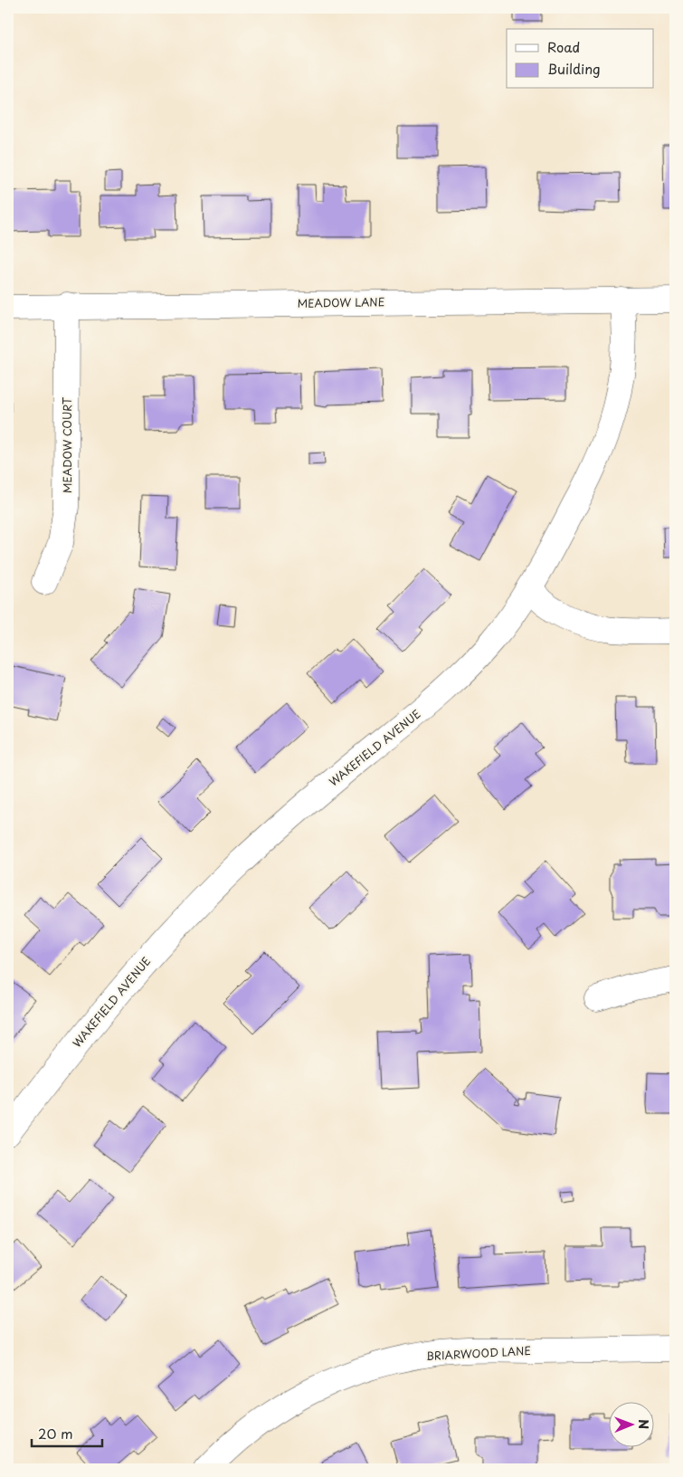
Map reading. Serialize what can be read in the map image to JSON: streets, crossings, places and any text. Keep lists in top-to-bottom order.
{
  "streets": {
    "street": [
      "MEADOW LANE",
      "MEADOW COURT",
      "WAKEFIELD AVENUE",
      "BRIARWOOD LANE"
    ]
  },
  "crossings": [
    ["MEADOW LANE", "MEADOW COURT"],
    ["MEADOW LANE", "WAKEFIELD AVENUE"]
  ],
  "legend": ["Road", "Building"],
  "scale_bar": "20 m",
  "north": "right"
}
